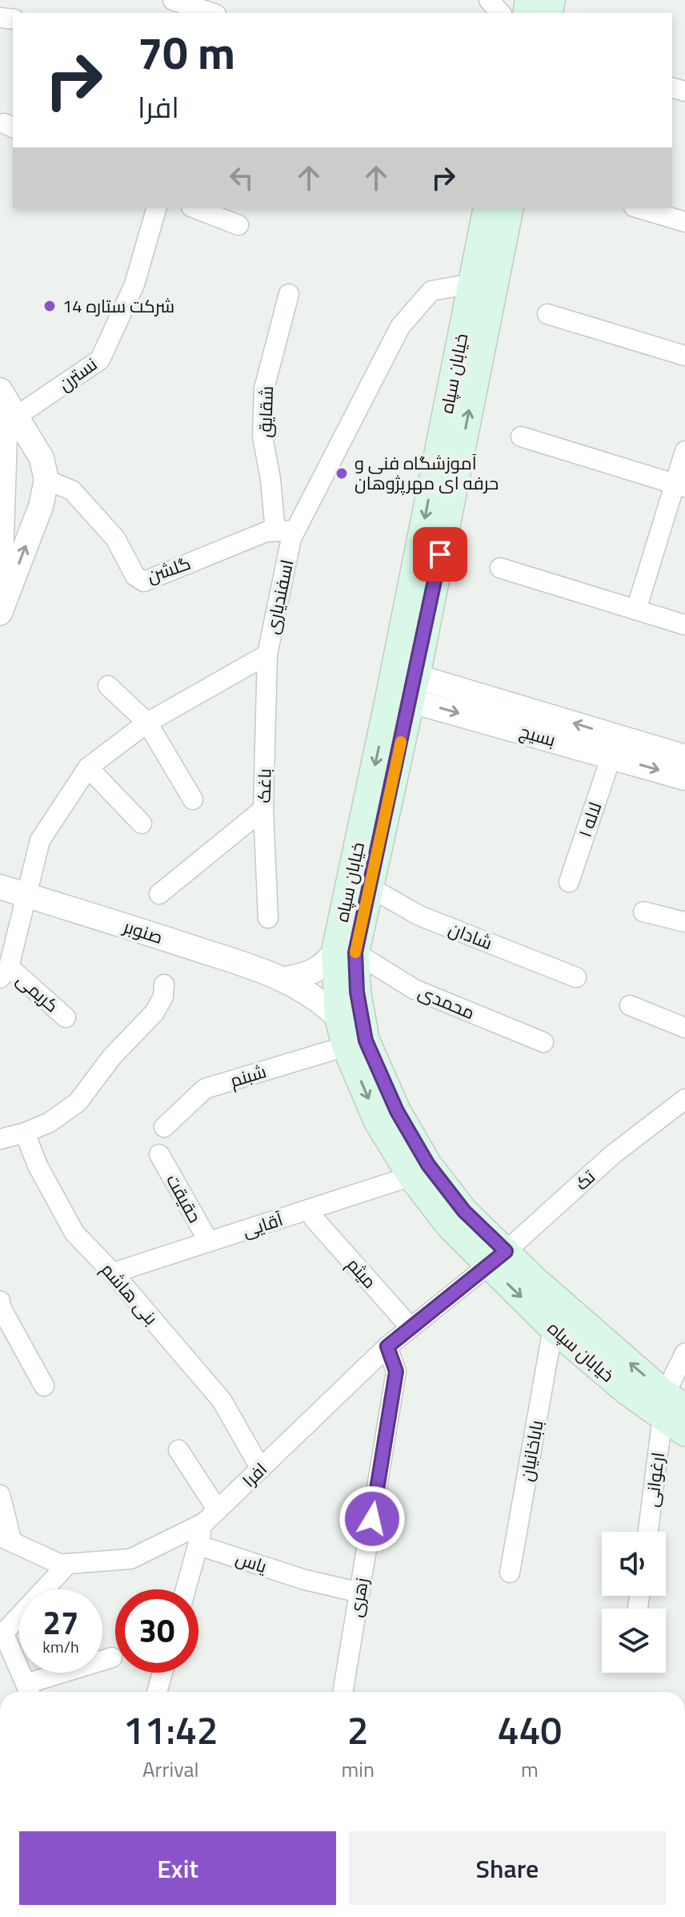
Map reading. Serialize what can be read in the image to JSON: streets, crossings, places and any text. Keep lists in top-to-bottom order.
{
  "streets": {
    "main road": ["خیابان سپاه"],
    "street": [
      "نسترن",
      "شقایق",
      "گلشن",
      "اسفندیاری",
      "بسیج",
      "باغک",
      "لاله ۱",
      "صنوبر",
      "شادان",
      "کریمی",
      "محمدی",
      "شبنم",
      "تک",
      "حقیقت",
      "آقایی",
      "میثم",
      "بنی هاشم",
      "باباخانیان",
      "افرا",
      "ارغوانی",
      "یاس",
      "زهری"
    ]
  },
  "crossings": [
    ["خیابان سپاه", "اسفندیاری"],
    ["خیابان سپاه", "بسیج"],
    ["خیابان سپاه", "صنوبر"],
    ["خیابان سپاه", "شادان"],
    ["خیابان سپاه", "محمدی"],
    ["خیابان سپاه", "شبنم"],
    ["خیابان سپاه", "تک"],
    ["خیابان سپاه", "آقایی"],
    ["خیابان سپاه", "باباخانیان"],
    ["خیابان سپاه", "افرا"],
    ["خیابان سپاه", "ارغوانی"],
    ["شقایق", "گلشن"],
    ["گلشن", "اسفندیاری"],
    ["اسفندیاری", "باغک"],
    ["اسفندیاری", "صنوبر"],
    ["اسفندیاری", "کریمی"],
    ["بسیج", "لاله ۱"],
    ["تک", "افرا"],
    ["حقیقت", "آقایی"],
    ["آقایی", "بنی هاشم"],
    ["میثم", "افرا"],
    ["بنی هاشم", "افرا"],
    ["افرا", "زهری"],
    ["یاس", "زهری"]
  ],
  "places": ["شرکت ستاره 14", "آموزشگاه فنی و حرفه ای مهرپژوهان"],
  "page": {
    "turn": ["70 m", "افرا"],
    "speed": "27 km/h",
    "limit": "30",
    "eta": [
      "11:42",
      "Arrival",
      "2",
      "min",
      "440",
      "m"
    ],
    "buttons": ["Exit", "Share"]
  }
}
